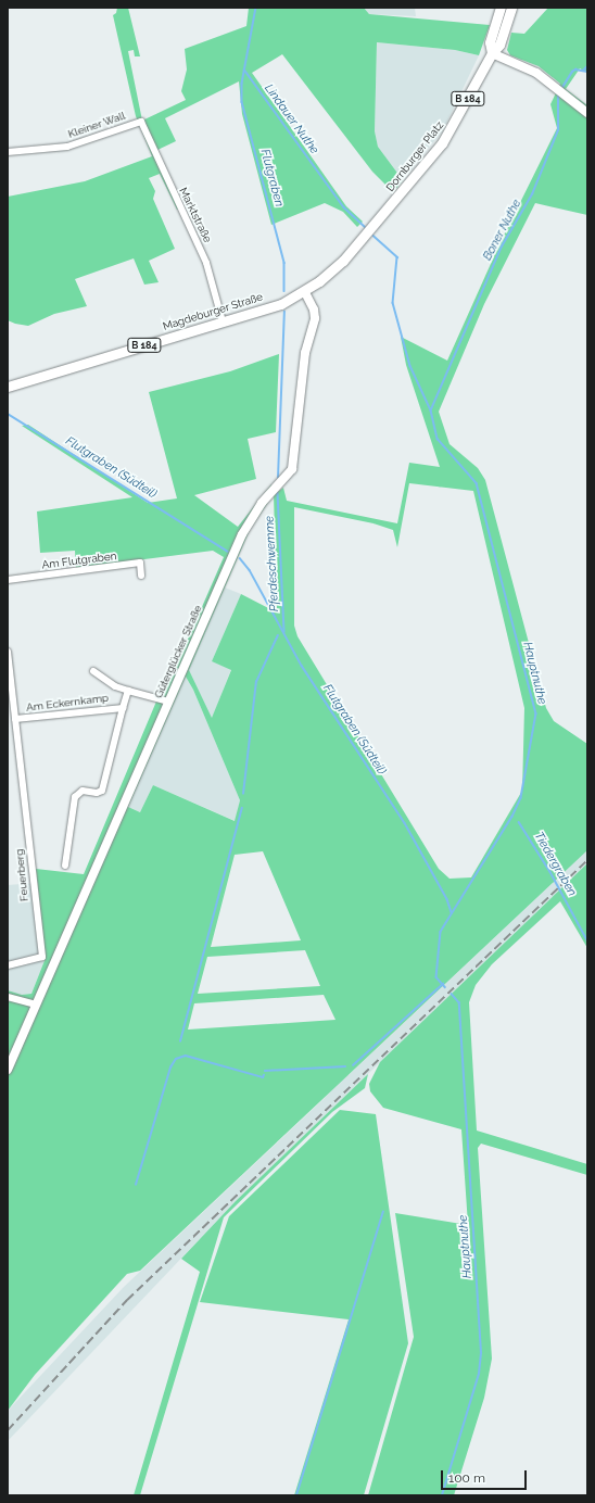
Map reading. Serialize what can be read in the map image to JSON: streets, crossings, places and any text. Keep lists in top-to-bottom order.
{
  "streets": {
    "main road": ["B 184", "Dornburger Platz", "Magdeburger Straße"],
    "street": [
      "Kleiner Wall",
      "Marktstraße",
      "Am Flutgraben",
      "Güterglücker Straße",
      "Am Eckernkamp",
      "Feuerberg"
    ]
  },
  "crossings": [
    ["B 184", "Dornburger Platz"],
    ["Kleiner Wall", "Marktstraße"],
    ["Dornburger Platz", "Magdeburger Straße"],
    ["Marktstraße", "Magdeburger Straße"],
    ["Magdeburger Straße", "Güterglücker Straße"],
    ["Güterglücker Straße", "Am Eckernkamp"],
    ["Am Eckernkamp", "Feuerberg"]
  ],
  "water": [
    "Lindauer Nuthe",
    "Flutgraben",
    "Boner Nuthe",
    "Flutgraben (Südteil)",
    "Pferdeschwemme",
    "Hauptnuthe",
    "Tiedergraben"
  ],
  "scale_bar": "100 m"
}
